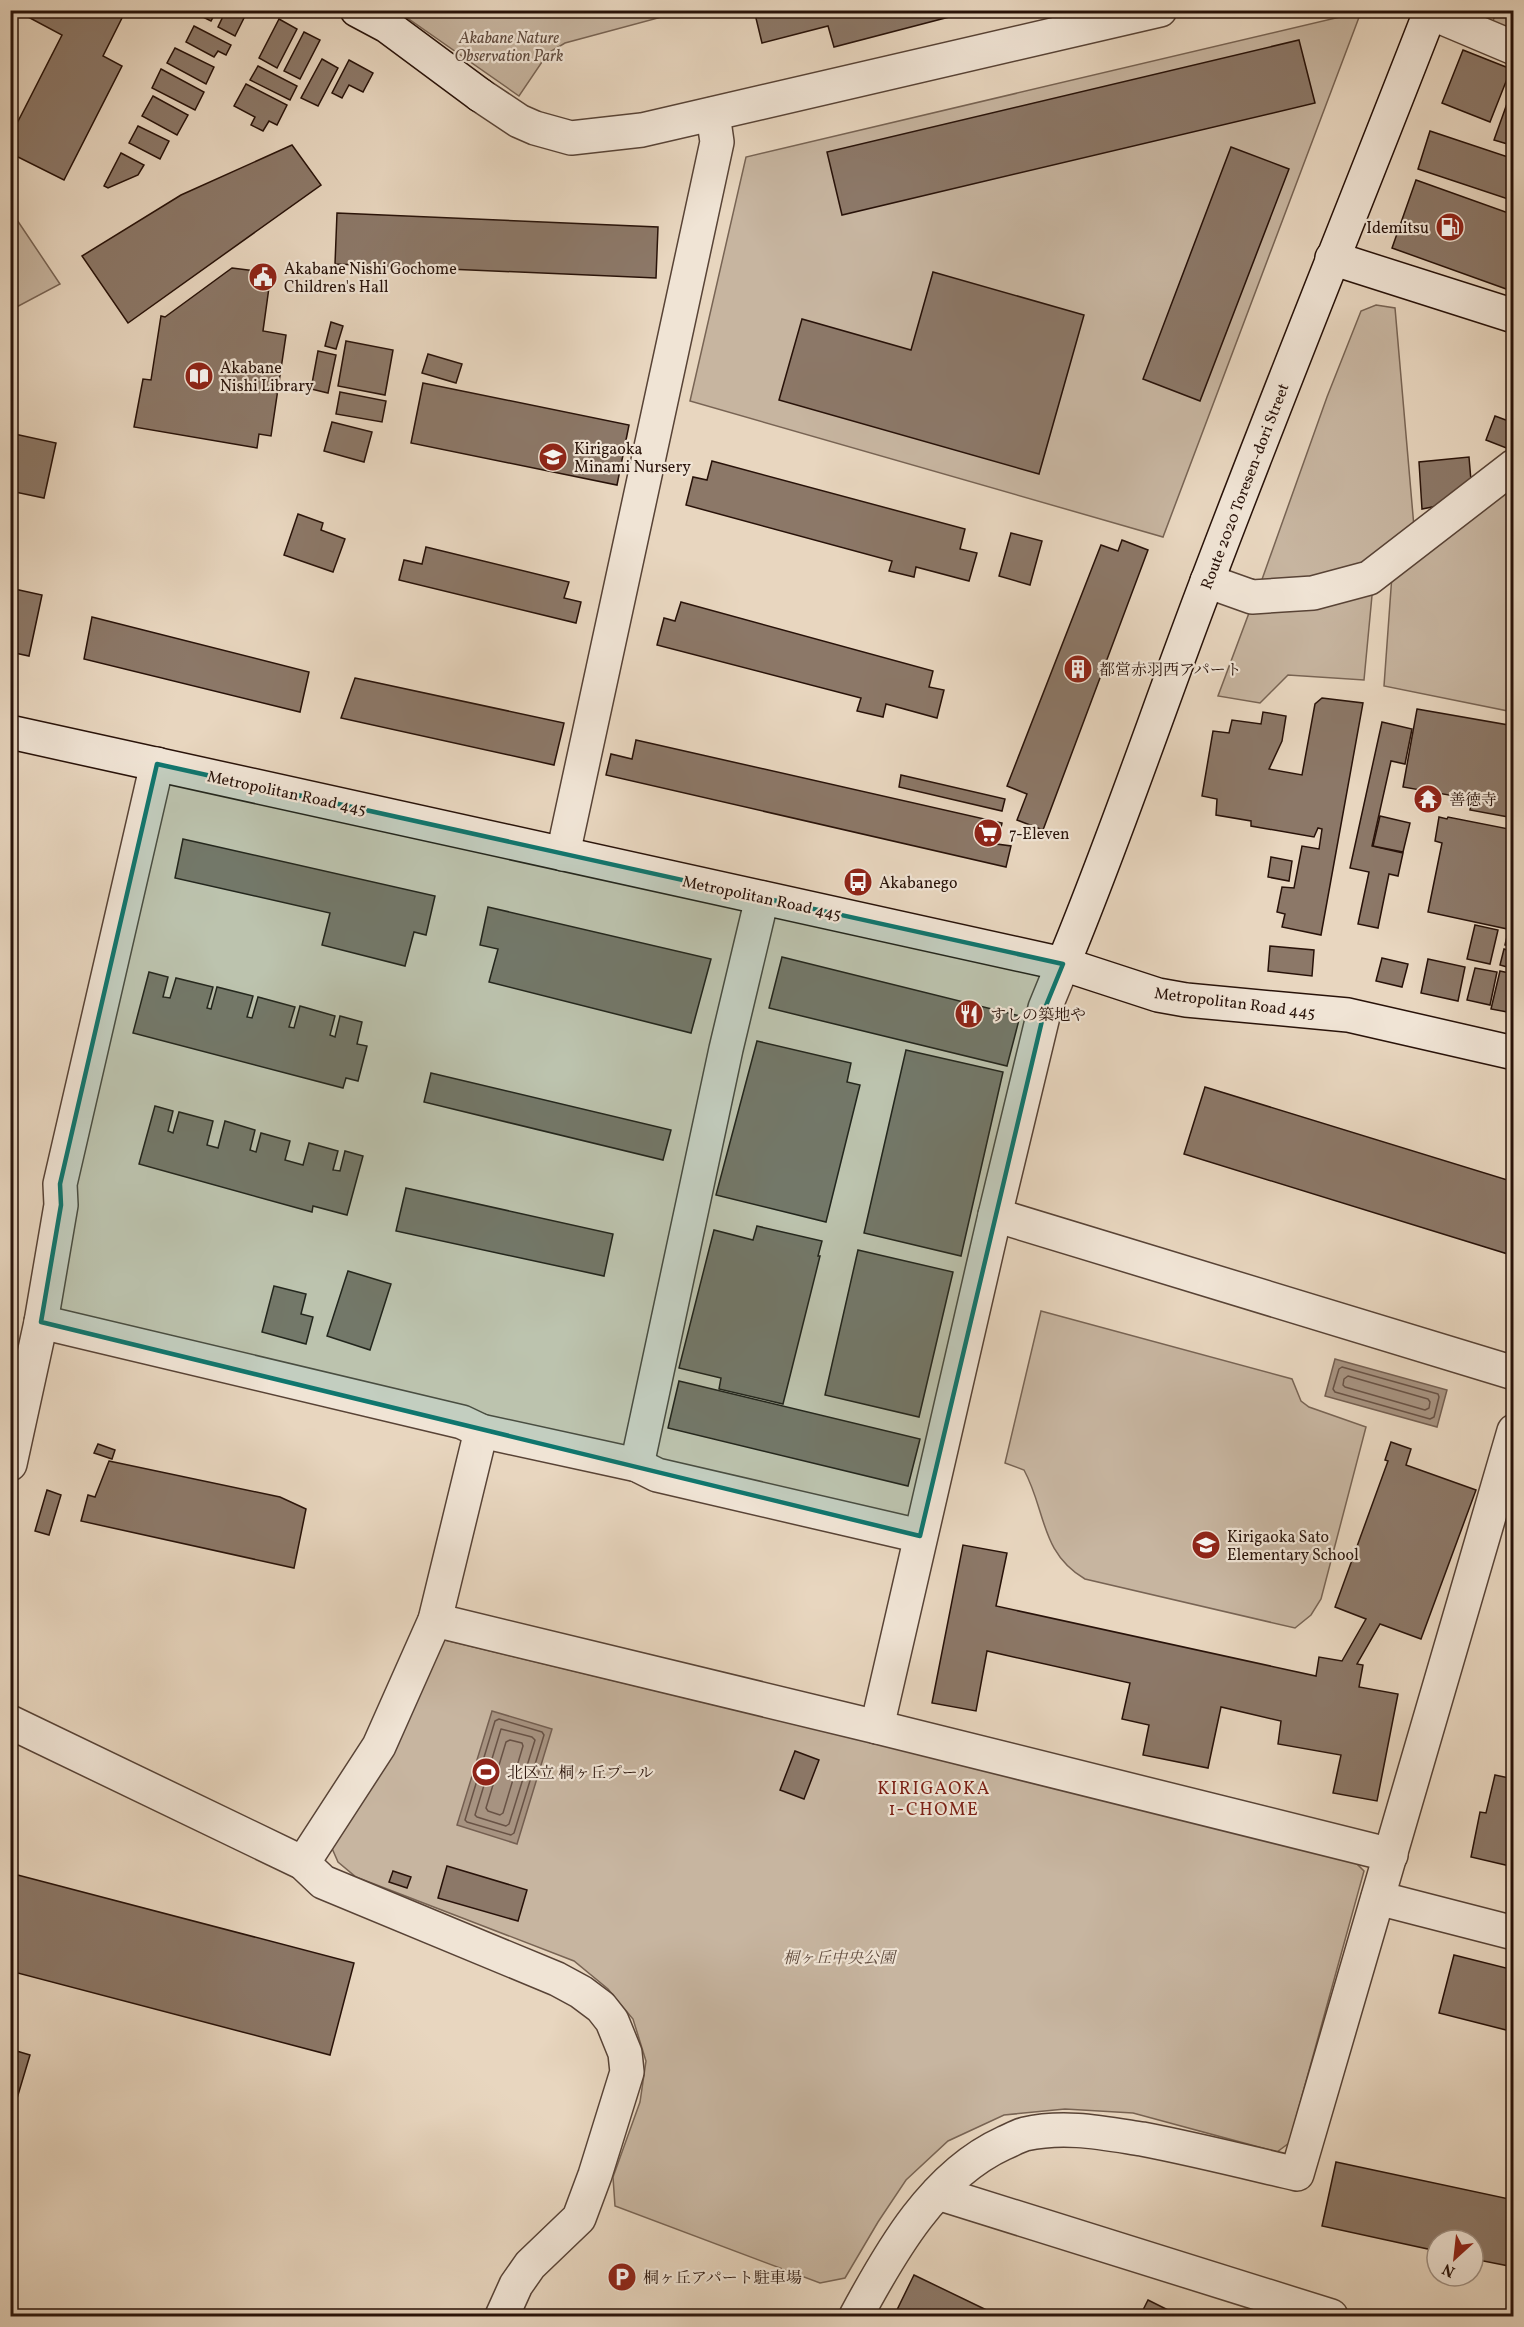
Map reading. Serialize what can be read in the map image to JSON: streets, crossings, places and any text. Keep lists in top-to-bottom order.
{
  "streets": {
    "street": ["Route 2020 Toresen-dori Street", "Metropolitan Road 445"]
  },
  "crossings": [
    ["Route 2020 Toresen-dori Street", "Metropolitan Road 445"]
  ],
  "districts": ["KIRIGAOKA 1-CHOME"],
  "parks": ["Akabane Nature Observation Park", "桐ヶ丘中央公園"],
  "places": {
    "fuel station": ["Idemitsu"],
    "public building": ["Akabane Nishi Gochome Children's Hall"],
    "library": ["Akabane Nishi Library"],
    "school or university": ["Kirigaoka Minami Nursery", "Kirigaoka Sato Elementary School"],
    "building": ["都営赤羽西アパート"],
    "temple": ["善徳寺"],
    "supermarket": ["7-Eleven"],
    "bus stop": ["Akabanego"],
    "restaurant": ["すしの築地や"],
    "sports": ["北区立 桐ヶ丘プール"],
    "parking": ["桐ヶ丘アパート駐車場"]
  },
  "north": "bottom left"
}
